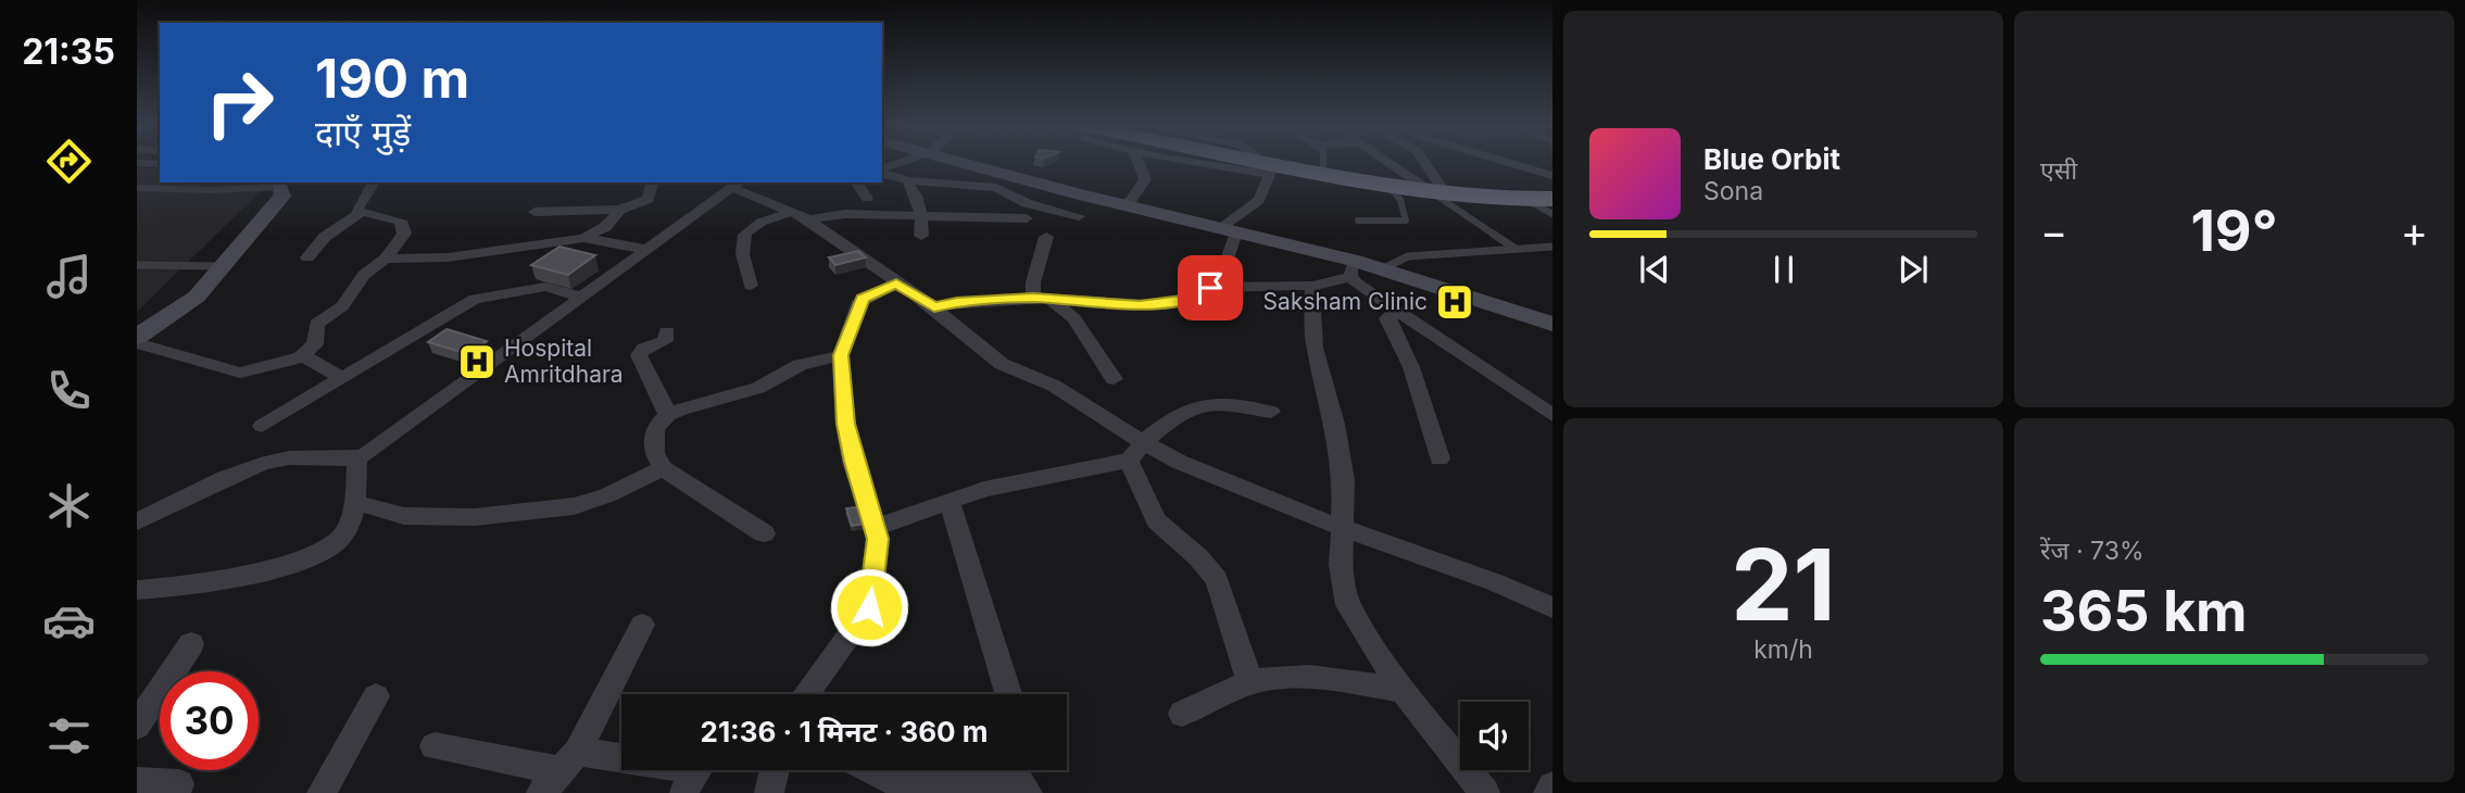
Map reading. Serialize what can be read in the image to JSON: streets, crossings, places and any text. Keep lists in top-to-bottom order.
{
  "places": {
    "hospital": ["Saksham Clinic", "Hospital Amritdhara"]
  },
  "page": {
    "tabs": "21:35",
    "tile": [
      "एसी",
      ["21", "km/h"],
      ["रेंज · 73%", "365 km"]
    ],
    "turn": ["190 m", "दाएँ मुड़ें"],
    "song": ["Blue Orbit", "Sona"],
    "heat": ["−", "19°", "+"],
    "limit": "30",
    "trip": "21:36 · 1 मिनट · 360 m"
  }
}
